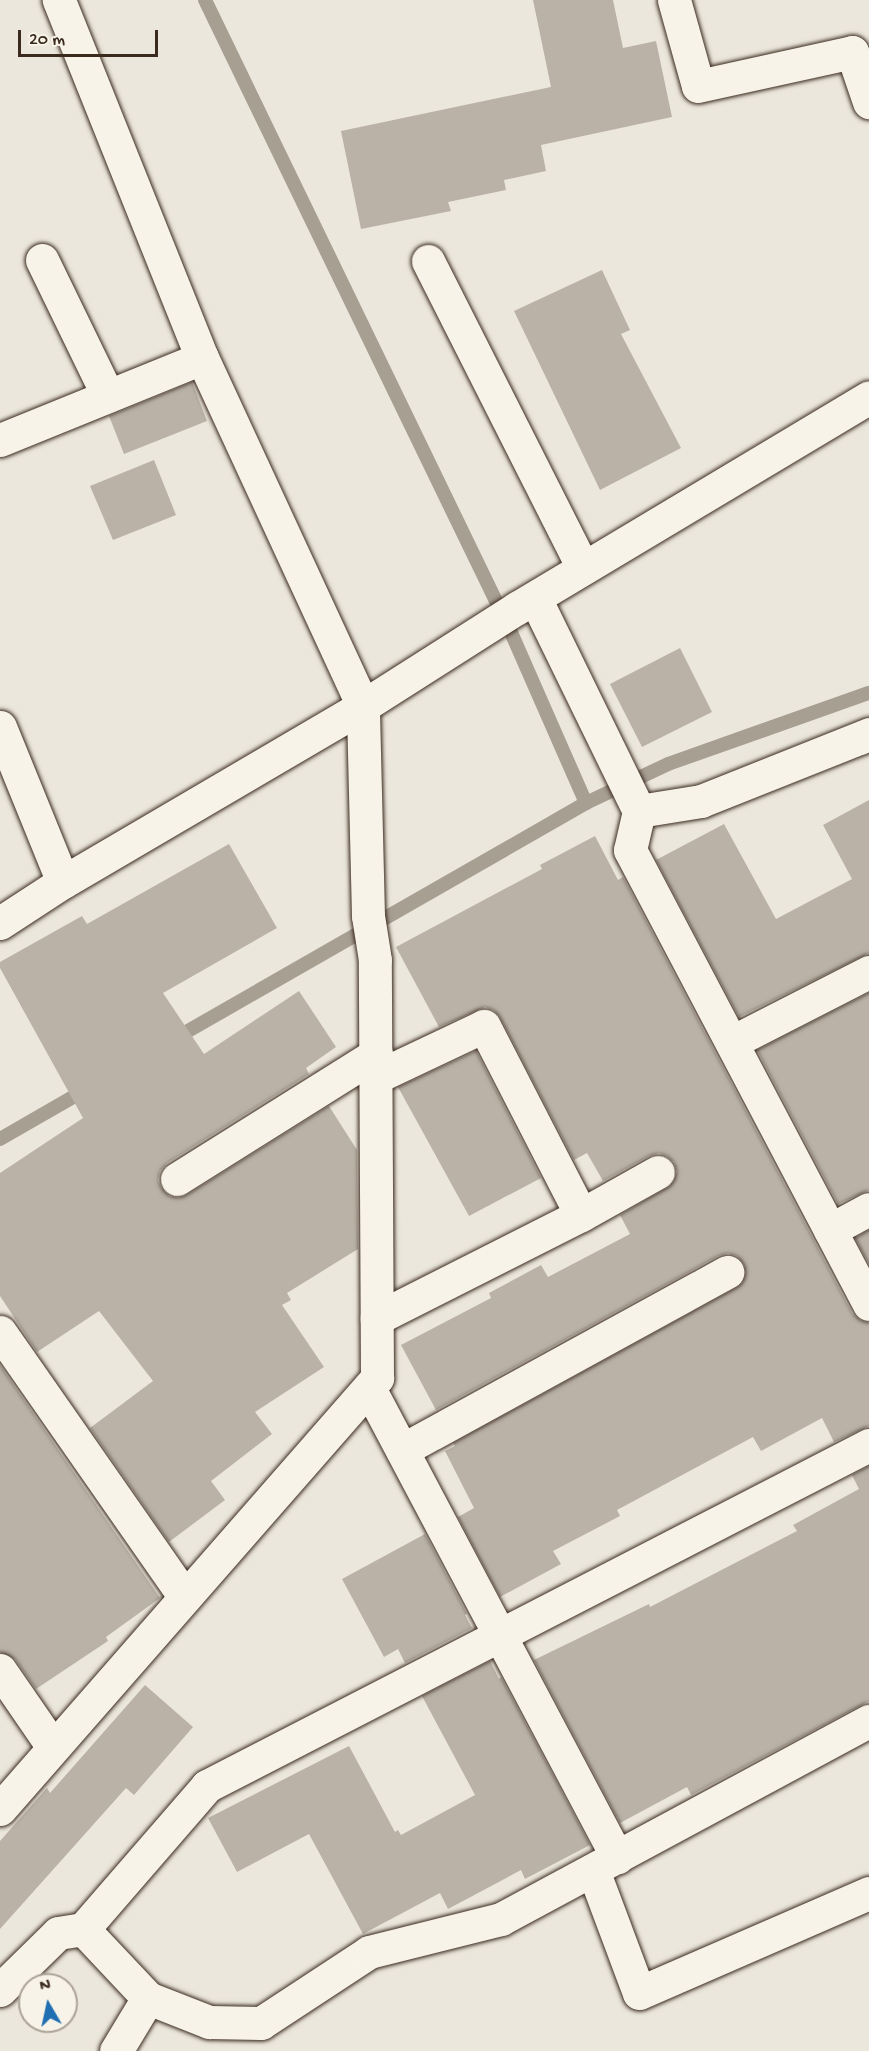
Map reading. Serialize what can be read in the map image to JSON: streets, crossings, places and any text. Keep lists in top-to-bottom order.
{
  "scale_bar": "20 m",
  "north": "top"
}
